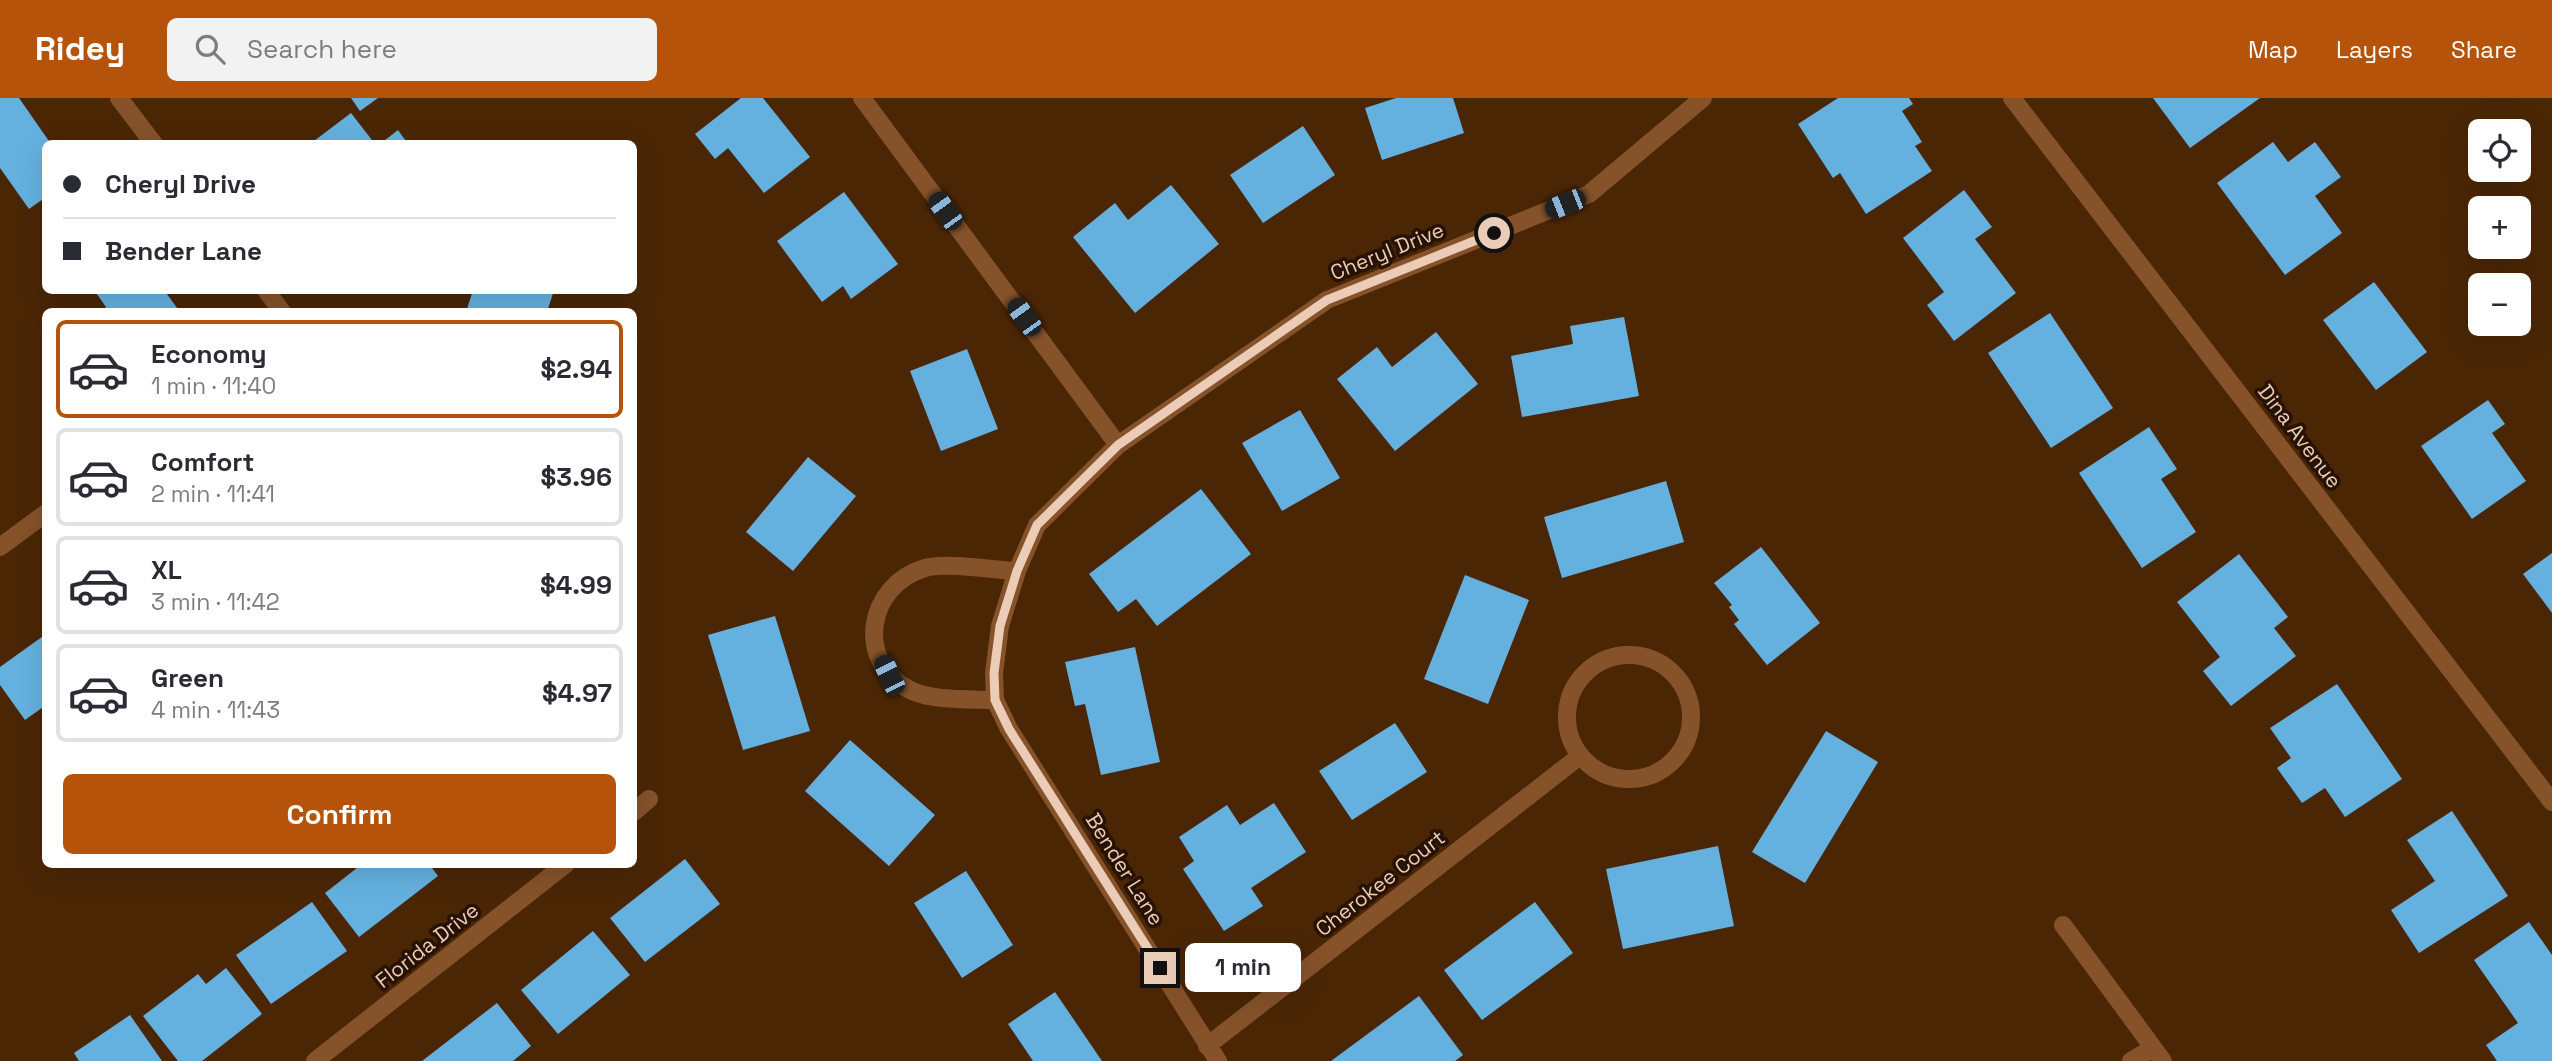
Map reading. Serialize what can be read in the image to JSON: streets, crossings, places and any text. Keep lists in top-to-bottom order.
{
  "streets": {
    "street": [
      "Cheryl Drive",
      "Dina Avenue",
      "Bender Lane",
      "Cherokee Court",
      "Florida Drive"
    ]
  },
  "crossings": [
    ["Cheryl Drive", "Bender Lane"],
    ["Bender Lane", "Cherokee Court"]
  ],
  "page": {
    "header": "Ridey",
    "search": "Search here",
    "nav": ["Map", "Layers", "Share"],
    "map_buttons": ["+", "−"],
    "banner": ["Cheryl Drive", "Bender Lane"],
    "list": [
      {
        "name": "Economy",
        "note": "1 min · 11:40",
        "value": "$2.94"
      },
      {
        "name": "Comfort",
        "note": "2 min · 11:41",
        "value": "$3.96"
      },
      {
        "name": "XL",
        "note": "3 min · 11:42",
        "value": "$4.99"
      },
      {
        "name": "Green",
        "note": "4 min · 11:43",
        "value": "$4.97"
      }
    ],
    "buttons": "Confirm",
    "bubble": "1 min"
  }
}
